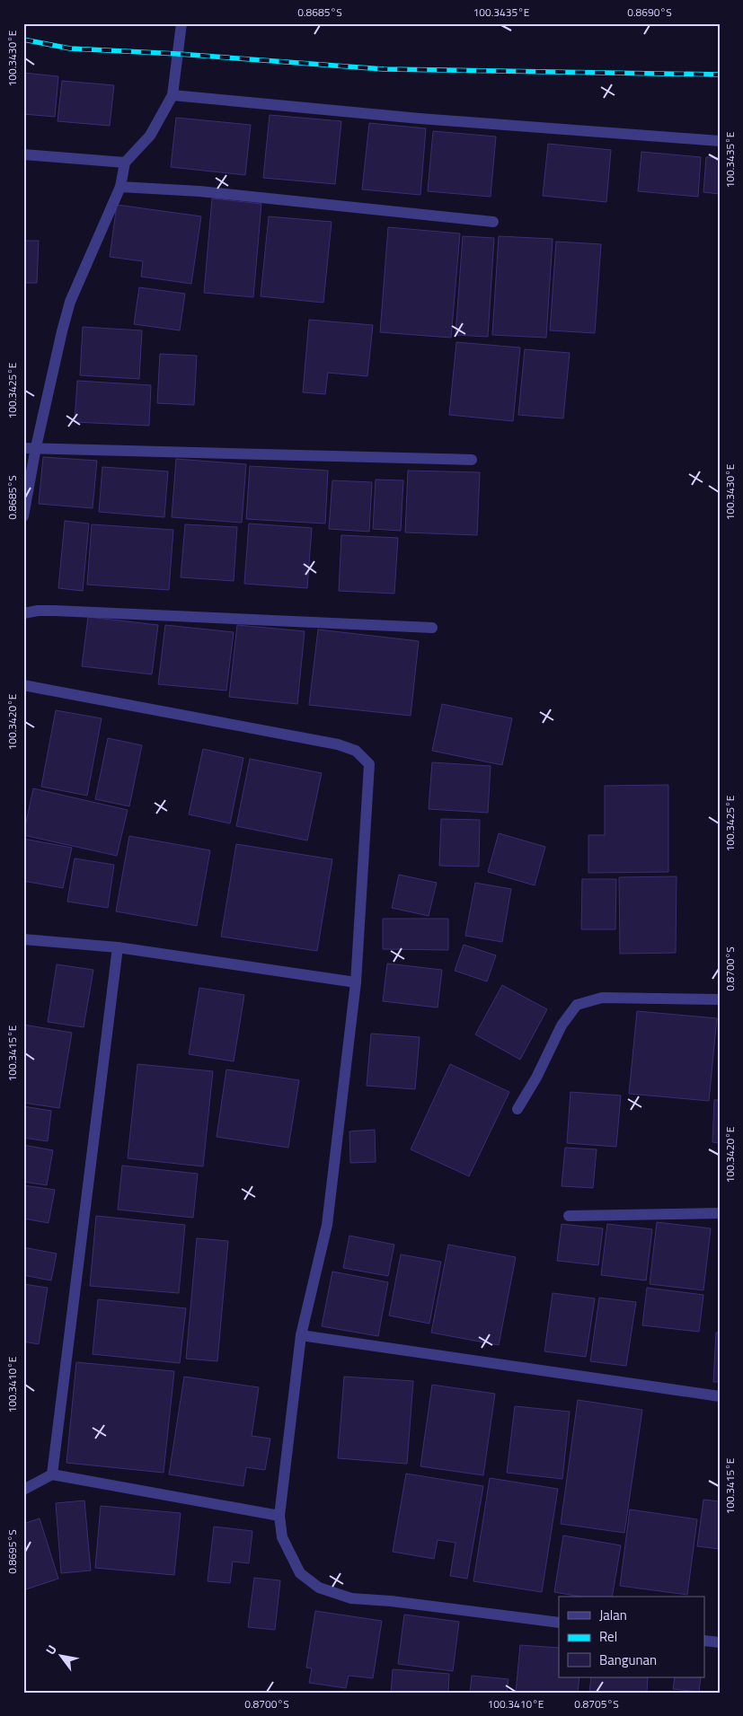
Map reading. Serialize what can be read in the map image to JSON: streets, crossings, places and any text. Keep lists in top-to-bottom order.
{
  "legend": ["Jalan", "Rel", "Bangunan"],
  "north": "top left",
  "coordinates": [
    "0.8685°S",
    "100.3435°E",
    "0.8690°S",
    "100.3430°E",
    "100.3425°E",
    "100.3420°E",
    "0.8700°S",
    "100.3415°E",
    "100.3410°E",
    "0.8695°S",
    "0.8705°S"
  ]
}
